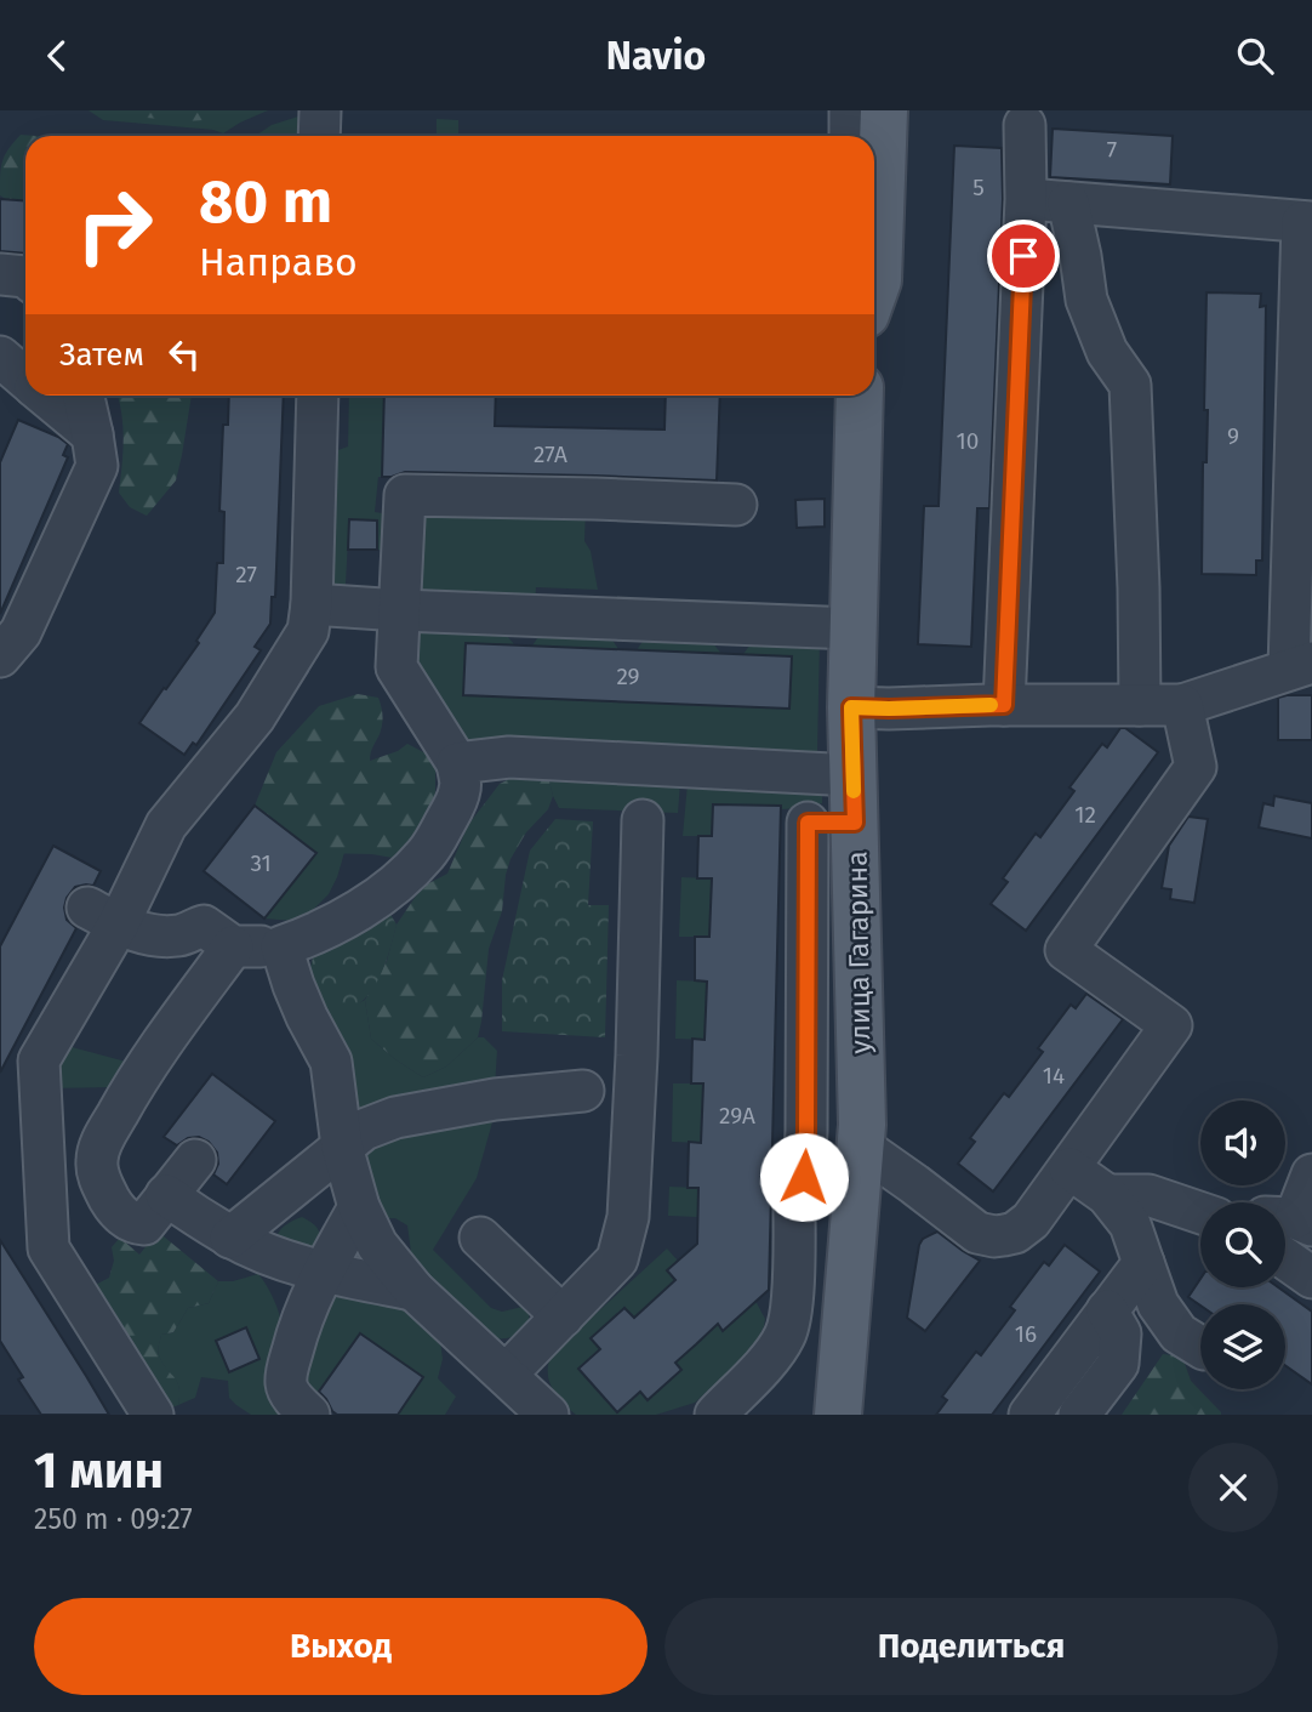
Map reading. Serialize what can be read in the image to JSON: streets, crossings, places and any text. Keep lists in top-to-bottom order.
{
  "streets": {
    "main road": ["улица Гагарина"]
  },
  "house_numbers": [
    "7",
    "5",
    "9",
    "10",
    "27А",
    "27",
    "29",
    "12",
    "31",
    "14",
    "29А",
    "16"
  ],
  "page": {
    "header": "Navio",
    "turn": ["80 m", "Направо"],
    "then": "Затем",
    "heading": ["1 мин", "250 m · 09:27"],
    "buttons": ["Выход", "Поделиться"]
  }
}
